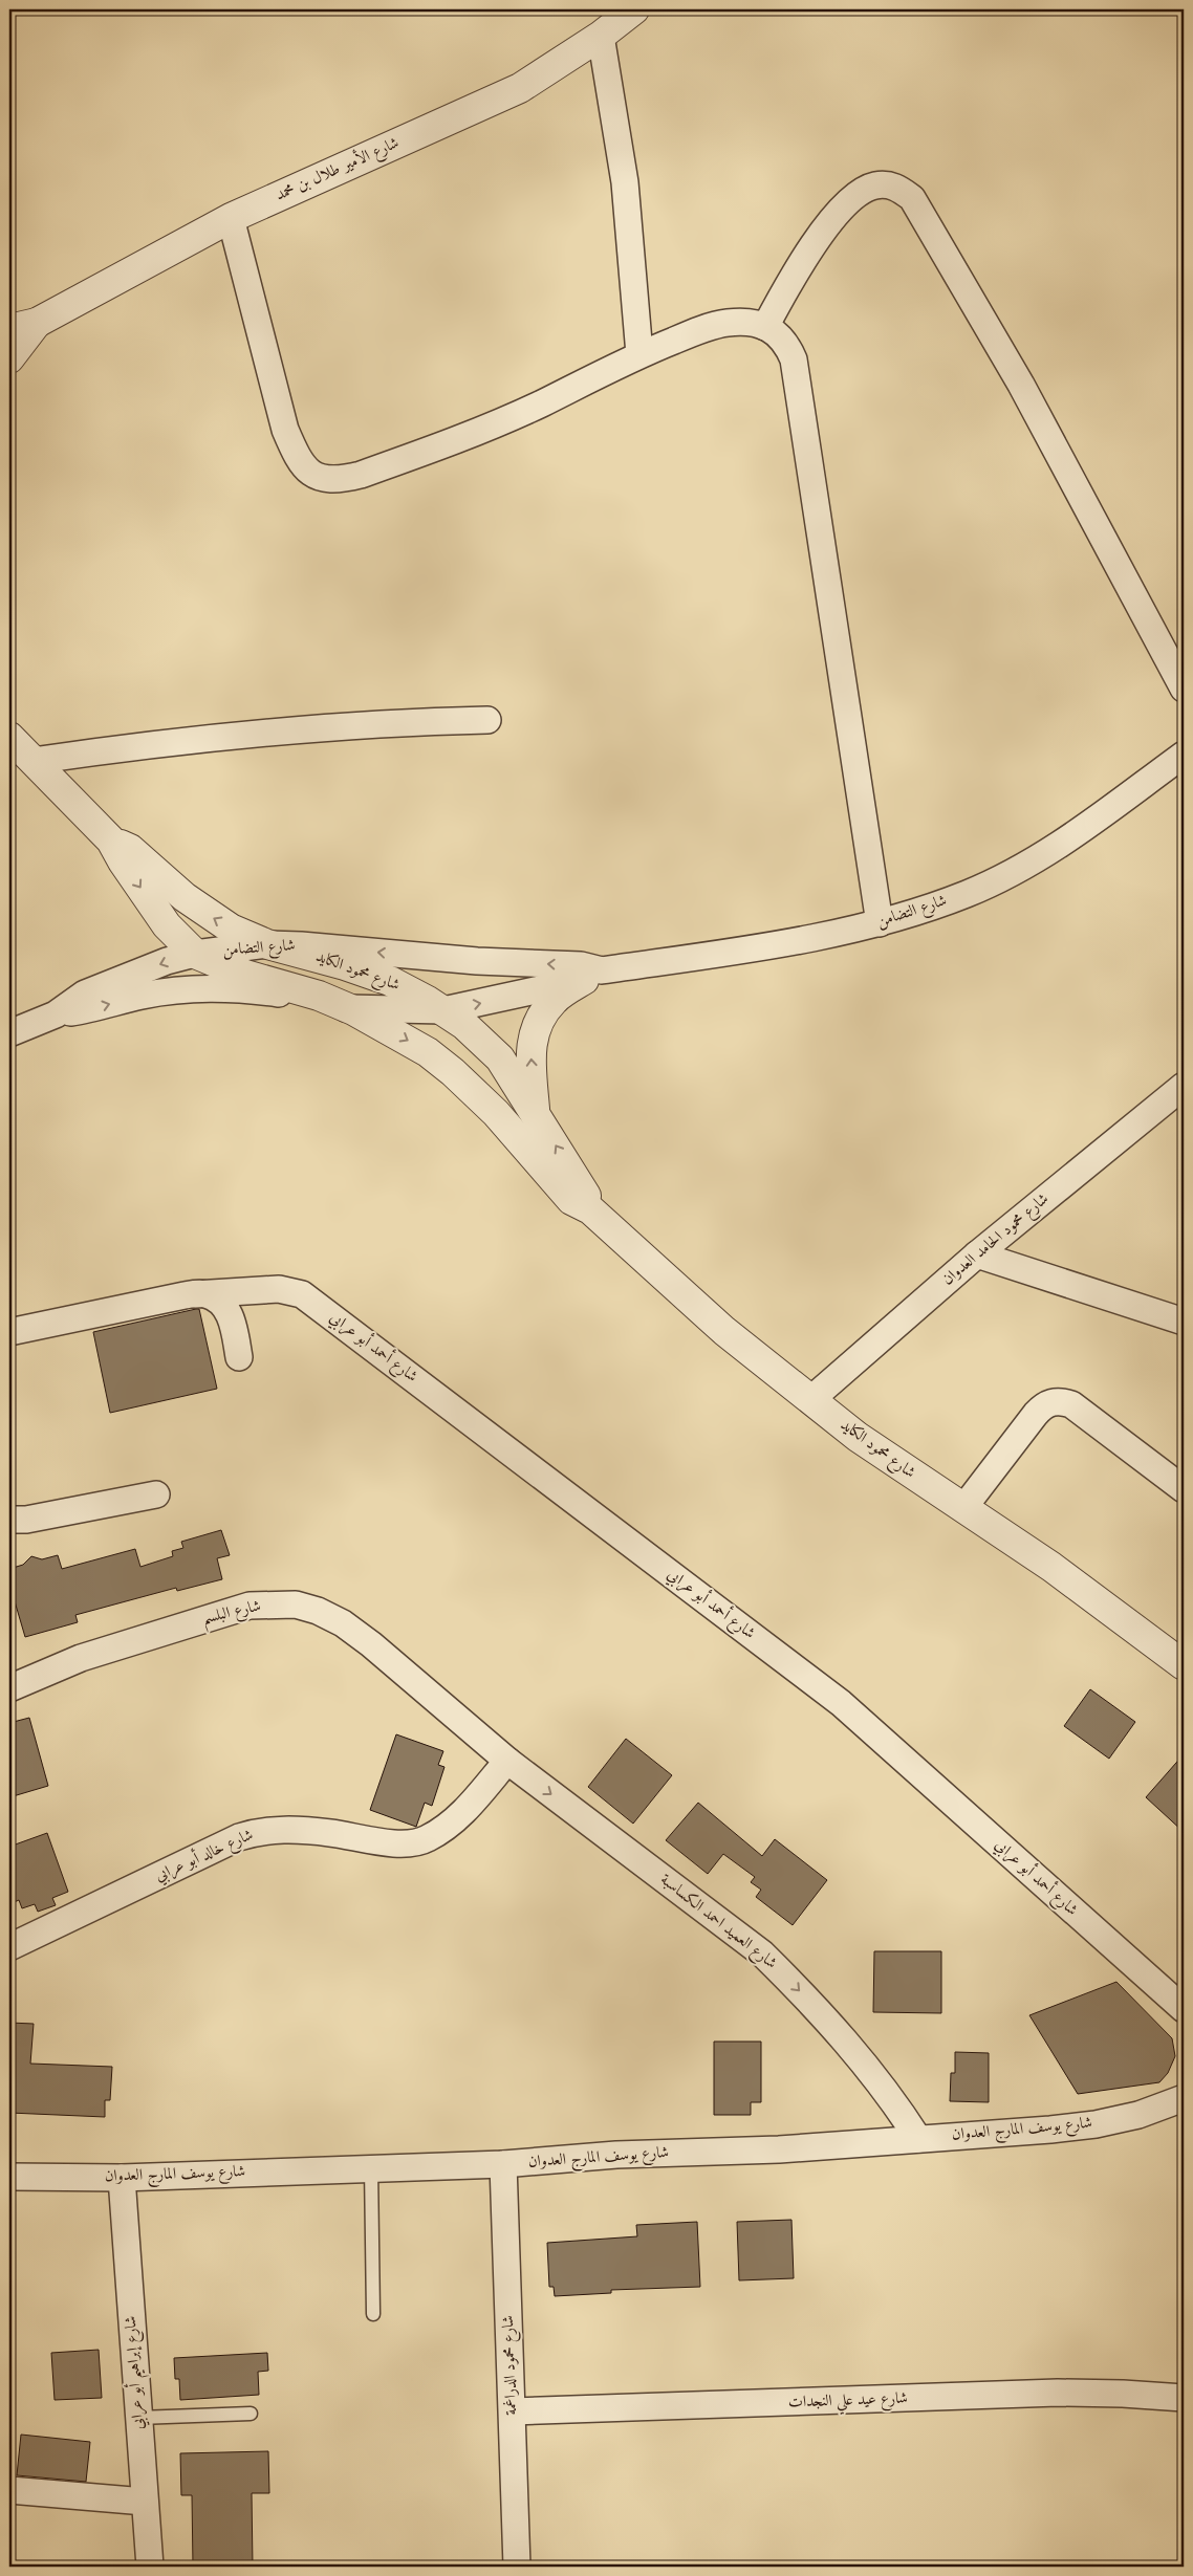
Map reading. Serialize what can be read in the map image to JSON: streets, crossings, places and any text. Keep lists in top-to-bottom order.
{
  "streets": {
    "street": [
      "شارع الأمير طلال بن محمد",
      "شارع التضامن",
      "شارع محمود الكايد",
      "شارع محمود الحامد العدوان",
      "شارع أحمد أبو عرابي",
      "شارع البلسم",
      "شارع خالد أبو عرابي",
      "شارع العميد احمد الكساسبة",
      "شارع يوسف المارج العدوان",
      "شارع محمود الدراغمة",
      "شارع إبراهيم أبو عرابي",
      "شارع عيد علي النجدات"
    ]
  },
  "crossings": [
    ["شارع التضامن", "شارع محمود الكايد"],
    ["شارع محمود الكايد", "شارع محمود الحامد العدوان"],
    ["شارع البلسم", "شارع خالد أبو عرابي"],
    ["شارع البلسم", "شارع العميد احمد الكساسبة"],
    ["شارع خالد أبو عرابي", "شارع العميد احمد الكساسبة"],
    ["شارع العميد احمد الكساسبة", "شارع يوسف المارج العدوان"],
    ["شارع يوسف المارج العدوان", "شارع محمود الدراغمة"],
    ["شارع يوسف المارج العدوان", "شارع إبراهيم أبو عرابي"],
    ["شارع محمود الدراغمة", "شارع عيد علي النجدات"]
  ],
  "one_way": ["شارع العميد احمد الكساسبة"]
}
